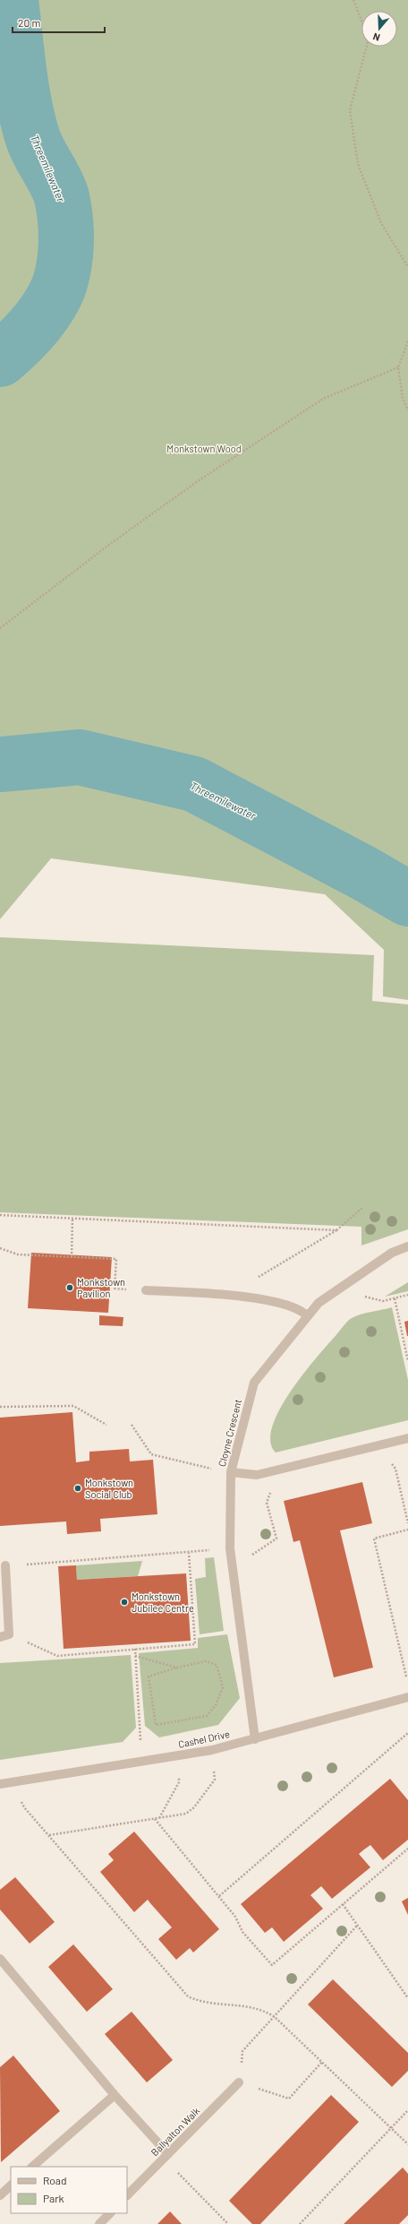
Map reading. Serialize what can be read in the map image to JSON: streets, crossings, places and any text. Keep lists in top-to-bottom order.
{
  "streets": {
    "street": ["Cloyne Crescent", "Cashel Drive", "Ballyalton Walk"]
  },
  "crossings": [
    ["Cloyne Crescent", "Cashel Drive"]
  ],
  "water": ["Threemilewater"],
  "parks": ["Monkstown Wood"],
  "places": ["Monkstown Pavilion", "Monkstown Social Club", "Monkstown Jubilee Centre"],
  "legend": ["Road", "Park"],
  "scale_bar": "20 m",
  "north": "bottom"
}
